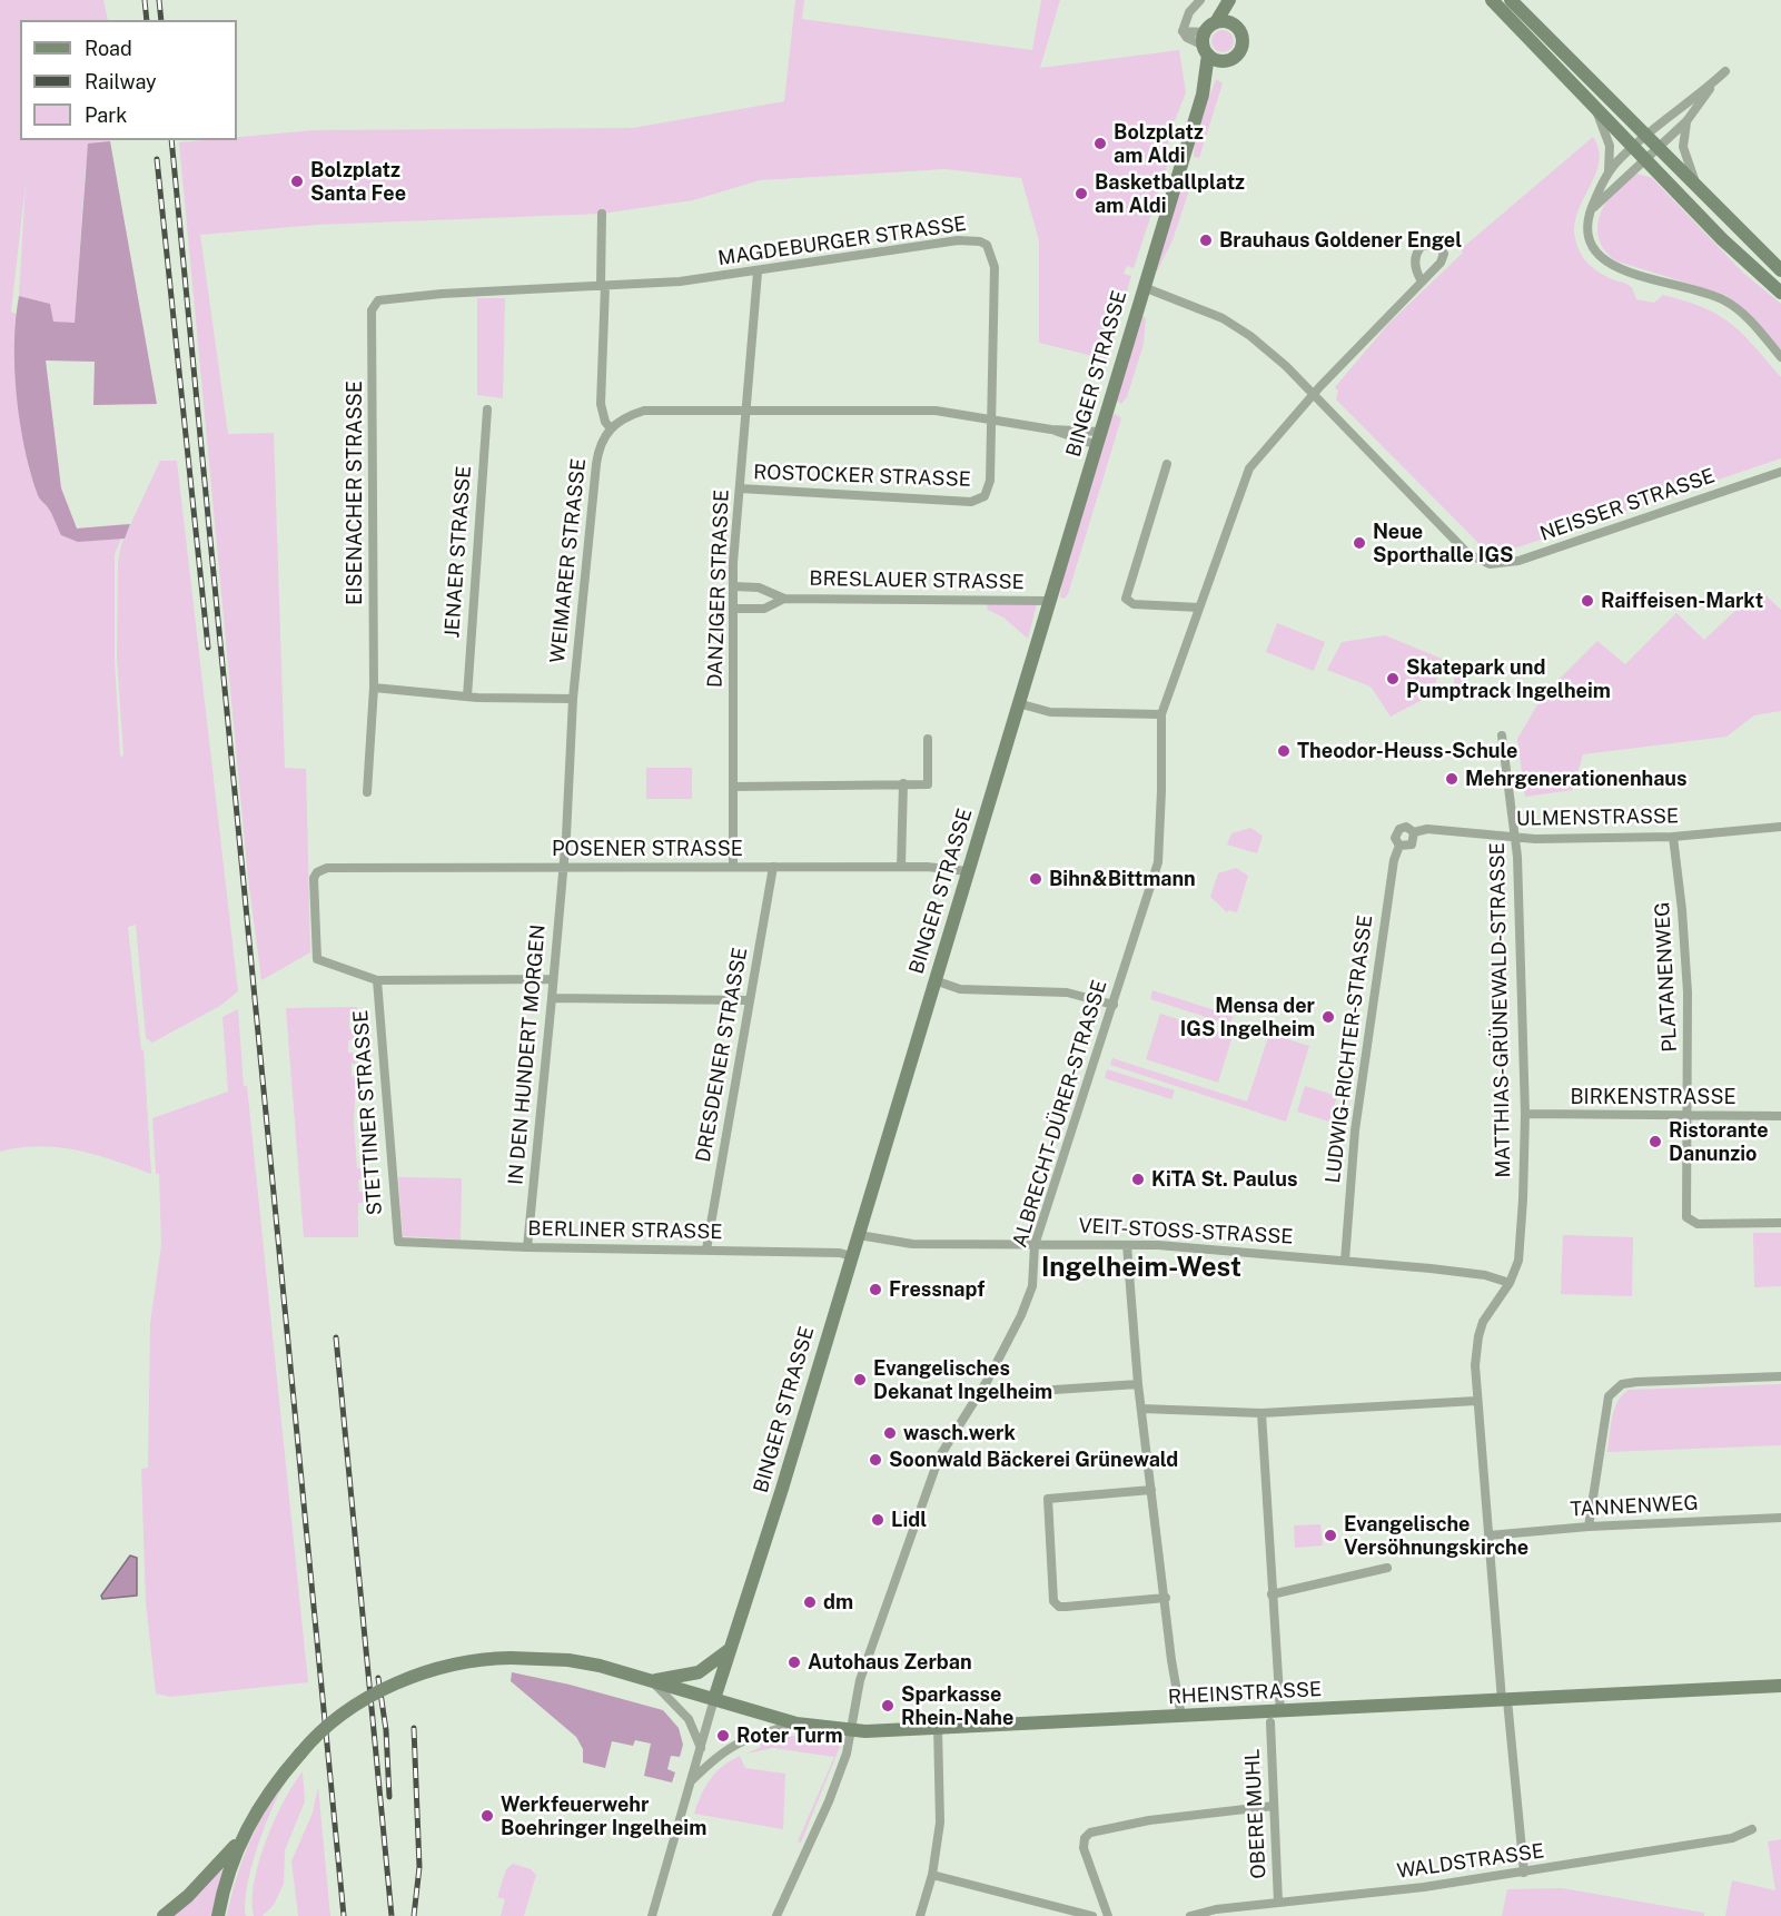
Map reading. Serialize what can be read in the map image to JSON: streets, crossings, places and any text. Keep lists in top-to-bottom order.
{
  "streets": {
    "main road": ["BINGER STRASSE", "RHEINSTRASSE"],
    "street": [
      "MAGDEBURGER STRASSE",
      "ROSTOCKER STRASSE",
      "EISENACHER STRASSE",
      "NEISSER STRASSE",
      "JENAER STRASSE",
      "WEIMARER STRASSE",
      "BRESLAUER STRASSE",
      "DANZIGER STRASSE",
      "ULMENSTRASSE",
      "POSENER STRASSE",
      "PLATANENWEG",
      "MATTHIAS-GRÜNEWALD-STRASSE",
      "LUDWIG-RICHTER-STRASSE",
      "IN DEN HUNDERT MORGEN",
      "DRESDENER STRASSE",
      "BIRKENSTRASSE",
      "STETTINER STRASSE",
      "ALBRECHT-DÜRER-STRASSE",
      "BERLINER STRASSE",
      "VEIT-STOSS-STRASSE",
      "TANNENWEG",
      "OBERE MUHL",
      "WALDSTRASSE"
    ]
  },
  "crossings": [
    ["MAGDEBURGER STRASSE", "ROSTOCKER STRASSE"],
    ["MAGDEBURGER STRASSE", "EISENACHER STRASSE"],
    ["MAGDEBURGER STRASSE", "DANZIGER STRASSE"],
    ["BINGER STRASSE", "NEISSER STRASSE"],
    ["BINGER STRASSE", "BRESLAUER STRASSE"],
    ["BINGER STRASSE", "POSENER STRASSE"],
    ["BINGER STRASSE", "BERLINER STRASSE"],
    ["BINGER STRASSE", "VEIT-STOSS-STRASSE"],
    ["BINGER STRASSE", "RHEINSTRASSE"],
    ["ROSTOCKER STRASSE", "DANZIGER STRASSE"],
    ["NEISSER STRASSE", "ALBRECHT-DÜRER-STRASSE"],
    ["WEIMARER STRASSE", "POSENER STRASSE"],
    ["WEIMARER STRASSE", "IN DEN HUNDERT MORGEN"],
    ["BRESLAUER STRASSE", "DANZIGER STRASSE"],
    ["DANZIGER STRASSE", "POSENER STRASSE"],
    ["ULMENSTRASSE", "PLATANENWEG"],
    ["ULMENSTRASSE", "MATTHIAS-GRÜNEWALD-STRASSE"],
    ["ULMENSTRASSE", "LUDWIG-RICHTER-STRASSE"],
    ["POSENER STRASSE", "IN DEN HUNDERT MORGEN"],
    ["POSENER STRASSE", "DRESDENER STRASSE"],
    ["POSENER STRASSE", "STETTINER STRASSE"],
    ["PLATANENWEG", "BIRKENSTRASSE"],
    ["MATTHIAS-GRÜNEWALD-STRASSE", "BIRKENSTRASSE"],
    ["MATTHIAS-GRÜNEWALD-STRASSE", "VEIT-STOSS-STRASSE"],
    ["LUDWIG-RICHTER-STRASSE", "VEIT-STOSS-STRASSE"],
    ["IN DEN HUNDERT MORGEN", "BERLINER STRASSE"],
    ["DRESDENER STRASSE", "BERLINER STRASSE"],
    ["STETTINER STRASSE", "BERLINER STRASSE"],
    ["ALBRECHT-DÜRER-STRASSE", "VEIT-STOSS-STRASSE"],
    ["ALBRECHT-DÜRER-STRASSE", "RHEINSTRASSE"],
    ["RHEINSTRASSE", "OBERE MUHL"],
    ["OBERE MUHL", "WALDSTRASSE"]
  ],
  "districts": ["Ingelheim-West"],
  "places": [
    "Bolzplatz am Aldi",
    "Bolzplatz Santa Fee",
    "Basketballplatz am Aldi",
    "Brauhaus Goldener Engel",
    "Neue Sporthalle IGS",
    "Raiffeisen-Markt",
    "Skatepark und Pumptrack Ingelheim",
    "Theodor-Heuss-Schule",
    "Mehrgenerationenhaus",
    "Bihn&Bittmann",
    "Mensa der IGS Ingelheim",
    "Ristorante Danunzio",
    "KiTA St. Paulus",
    "Fressnapf",
    "Evangelisches Dekanat Ingelheim",
    "wasch.werk",
    "Soonwald Bäckerei Grünewald",
    "Lidl",
    "Evangelische Versöhnungskirche",
    "dm",
    "Autohaus Zerban",
    "Sparkasse Rhein-Nahe",
    "Roter Turm",
    "Werkfeuerwehr Boehringer Ingelheim"
  ],
  "legend": ["Road", "Railway", "Park"]
}
